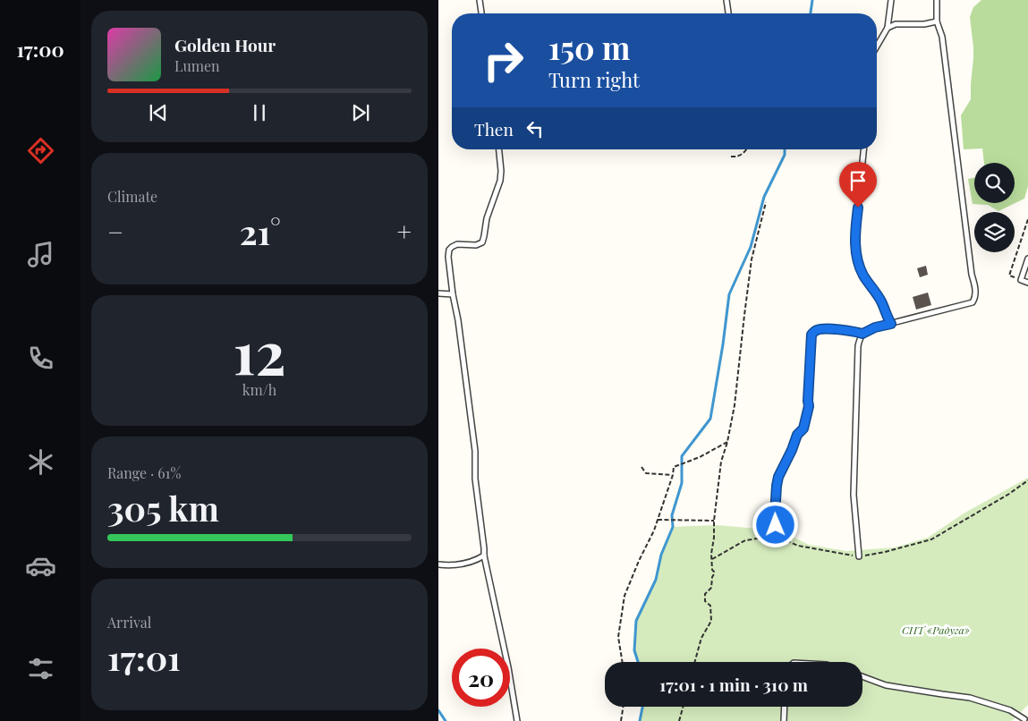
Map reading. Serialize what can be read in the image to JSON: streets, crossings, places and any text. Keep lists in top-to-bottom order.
{
  "parks": ["СНТ «Радуга»"],
  "page": {
    "tabs": "17:00",
    "turn": ["150 m", "Turn right"],
    "song": ["Golden Hour", "Lumen"],
    "then": "Then",
    "tile": [
      "Climate",
      ["12", "km/h"],
      ["Range · 61%", "305 km"],
      ["Arrival", "17:01"]
    ],
    "heat": ["−", "21°", "+"],
    "limit": "20",
    "trip": "17:01 · 1 min · 310 m"
  }
}
